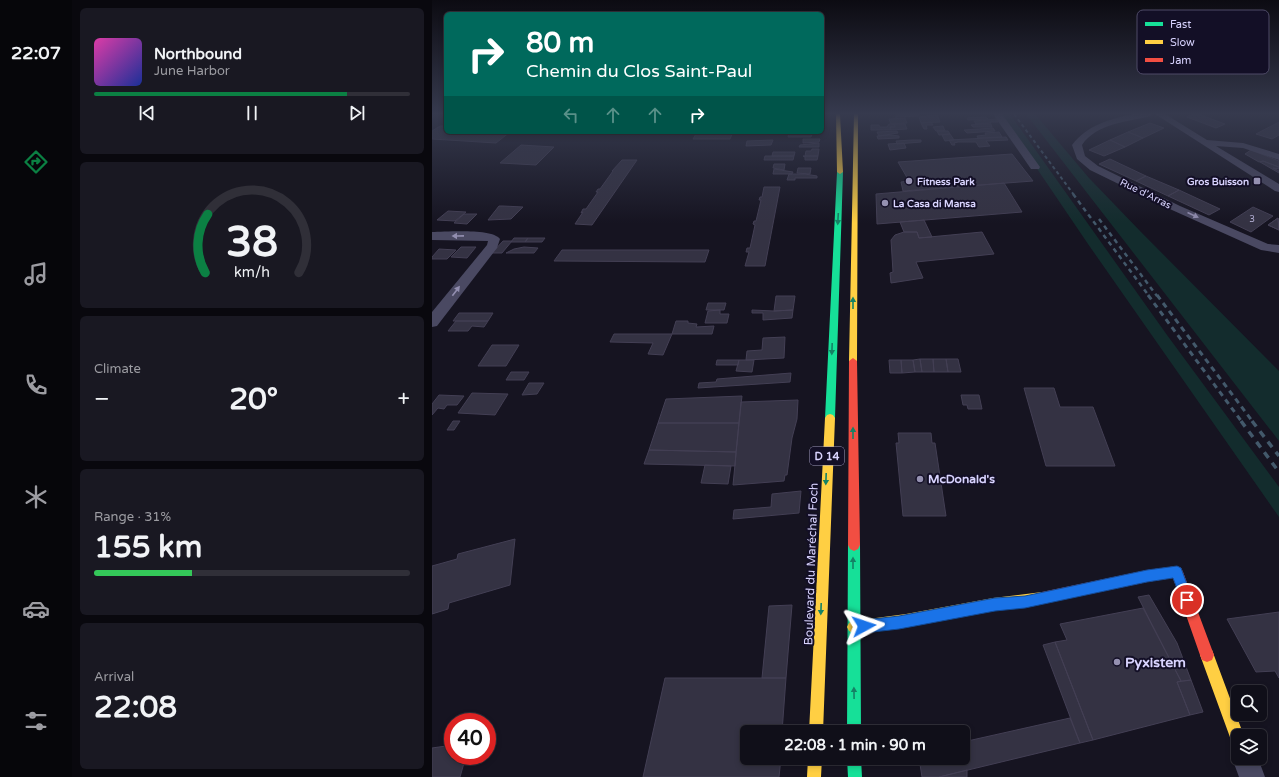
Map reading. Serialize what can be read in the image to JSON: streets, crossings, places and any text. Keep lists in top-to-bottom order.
{
  "streets": {
    "main road": ["D 14", "Boulevard du Maréchal Foch"],
    "street": ["Rue d'Arras"]
  },
  "places": {
    "other": [
      "Fitness Park",
      "La Casa di Mansa",
      "McDonald's",
      "Pyxistem"
    ],
    "transit": ["Gros Buisson"]
  },
  "house_numbers": ["3"],
  "legend": ["Fast", "Slow", "Jam"],
  "page": {
    "tabs": "22:07",
    "turn": ["80 m", "Chemin du Clos Saint-Paul"],
    "song": ["Northbound", "June Harbor"],
    "tile": [
      "Climate",
      ["Range · 31%", "155 km"],
      ["Arrival", "22:08"]
    ],
    "heat": ["−", "20°", "+"],
    "limit": "40",
    "trip": "22:08 · 1 min · 90 m",
    "gauge": ["38", "km/h"]
  }
}
